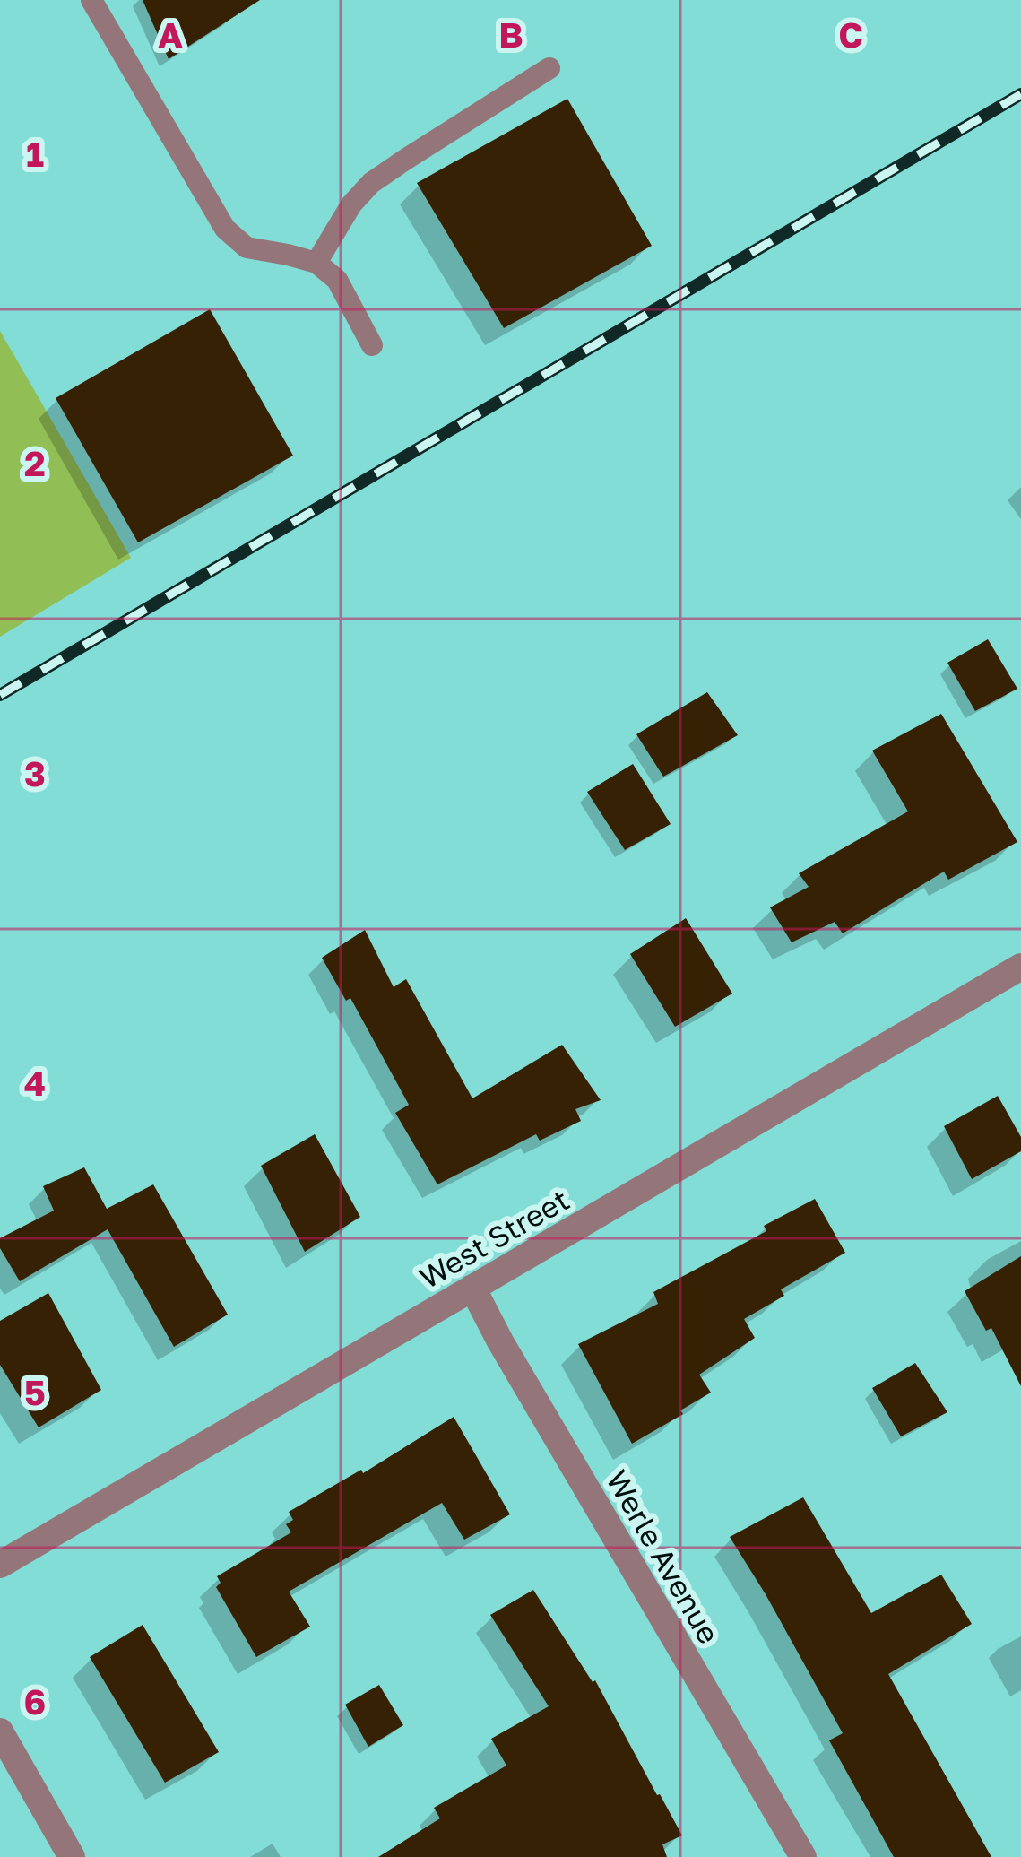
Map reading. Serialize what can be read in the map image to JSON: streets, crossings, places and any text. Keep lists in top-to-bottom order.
{
  "streets": {
    "street": ["West Street", "Werle Avenue"]
  },
  "crossings": [
    ["West Street", "Werle Avenue"]
  ],
  "grid": {
    "columns": ["A", "B", "C"],
    "rows": [
      "1",
      "2",
      "3",
      "4",
      "5",
      "6"
    ]
  }
}
